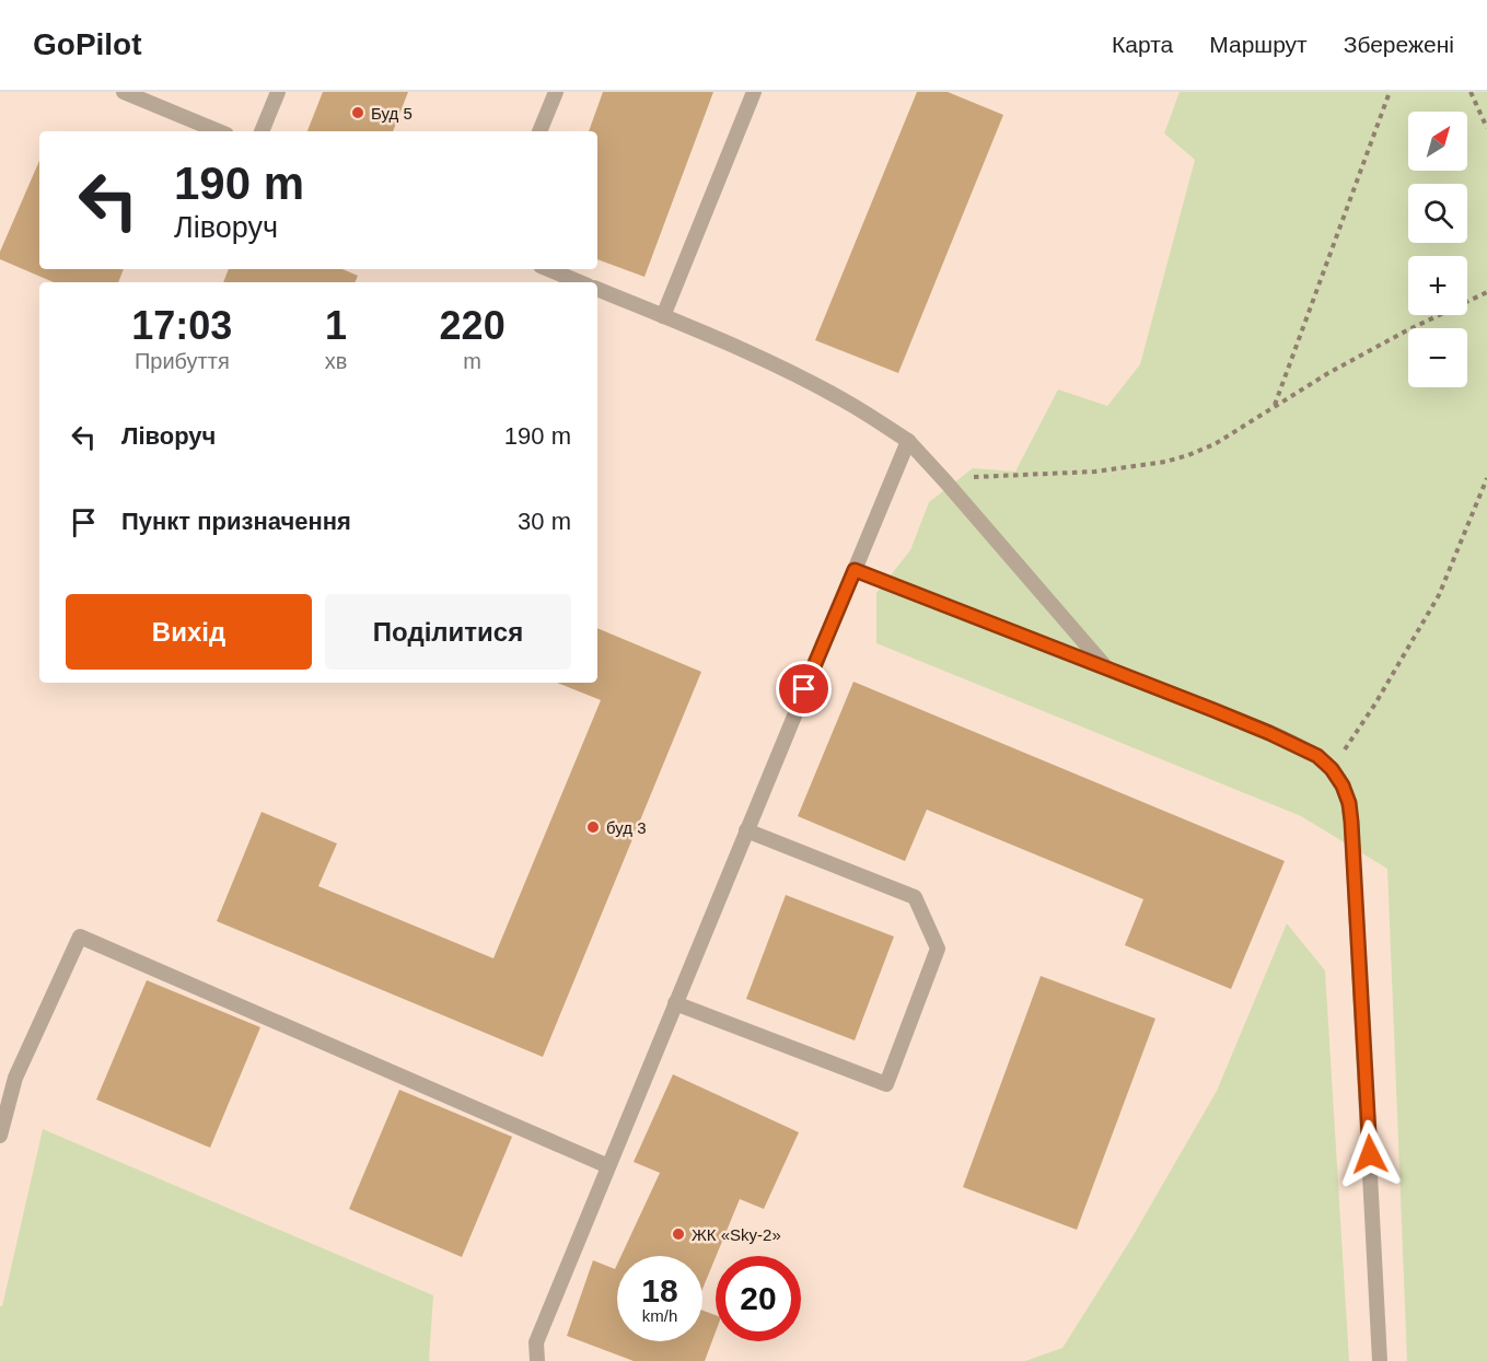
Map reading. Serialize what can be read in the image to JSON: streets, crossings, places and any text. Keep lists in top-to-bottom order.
{
  "places": ["Буд 5", "буд 3", "ЖК «Sky-2»"],
  "north": "top right",
  "page": {
    "header": "GoPilot",
    "nav": ["Карта", "Маршрут", "Збережені"],
    "map_buttons": ["+", "−"],
    "turn": ["190 m", "Ліворуч"],
    "eta": [
      "17:03",
      "Прибуття",
      "1",
      "хв",
      "220",
      "m"
    ],
    "list": [
      {
        "name": "Ліворуч",
        "value": "190 m"
      },
      {
        "name": "Пункт призначення",
        "value": "30 m"
      }
    ],
    "buttons": ["Вихід", "Поділитися"],
    "speed": "18 km/h",
    "limit": "20"
  }
}
